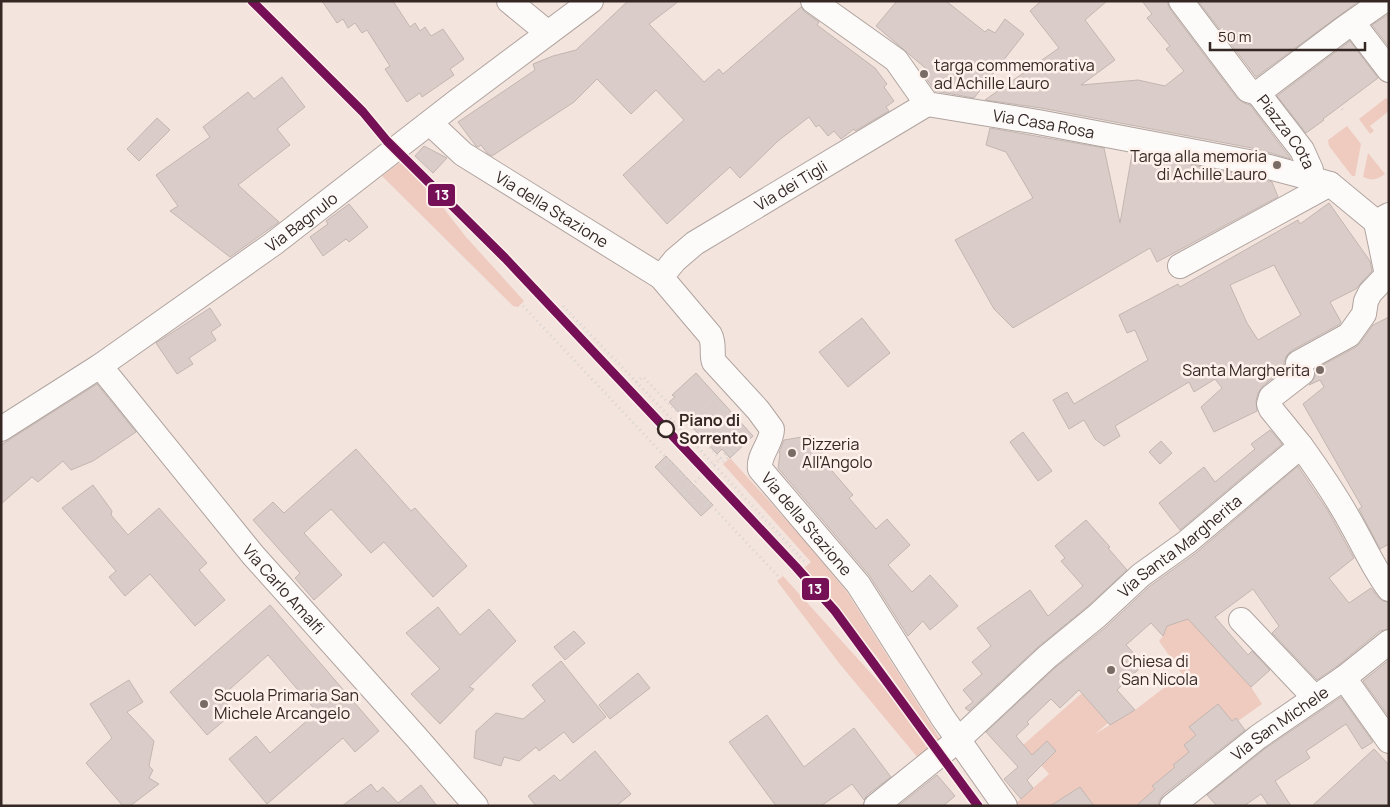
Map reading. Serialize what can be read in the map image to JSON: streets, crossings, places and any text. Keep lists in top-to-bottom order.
{
  "streets": {
    "street": [
      "Via Casa Rosa",
      "Piazza Cota",
      "Via dei Tigli",
      "Via della Stazione",
      "Via Bagnulo",
      "Via Santa Margherita",
      "Via Carlo Amalfi",
      "Via San Michele"
    ]
  },
  "crossings": [
    ["Via Casa Rosa", "Piazza Cota"],
    ["Via Casa Rosa", "Via dei Tigli"],
    ["Via dei Tigli", "Via della Stazione"],
    ["Via della Stazione", "Via Bagnulo"],
    ["Via della Stazione", "Via Santa Margherita"],
    ["Via Bagnulo", "Via Carlo Amalfi"]
  ],
  "places": [
    "targa commemorativa ad Achille Lauro",
    "Targa alla memoria di Achille Lauro",
    "Santa Margherita",
    "Piano di Sorrento",
    "Pizzeria All'Angolo",
    "Chiesa di San Nicola",
    "Scuola Primaria San Michele Arcangelo"
  ],
  "lines": ["transit line 13"],
  "scale_bar": "50 m"
}
